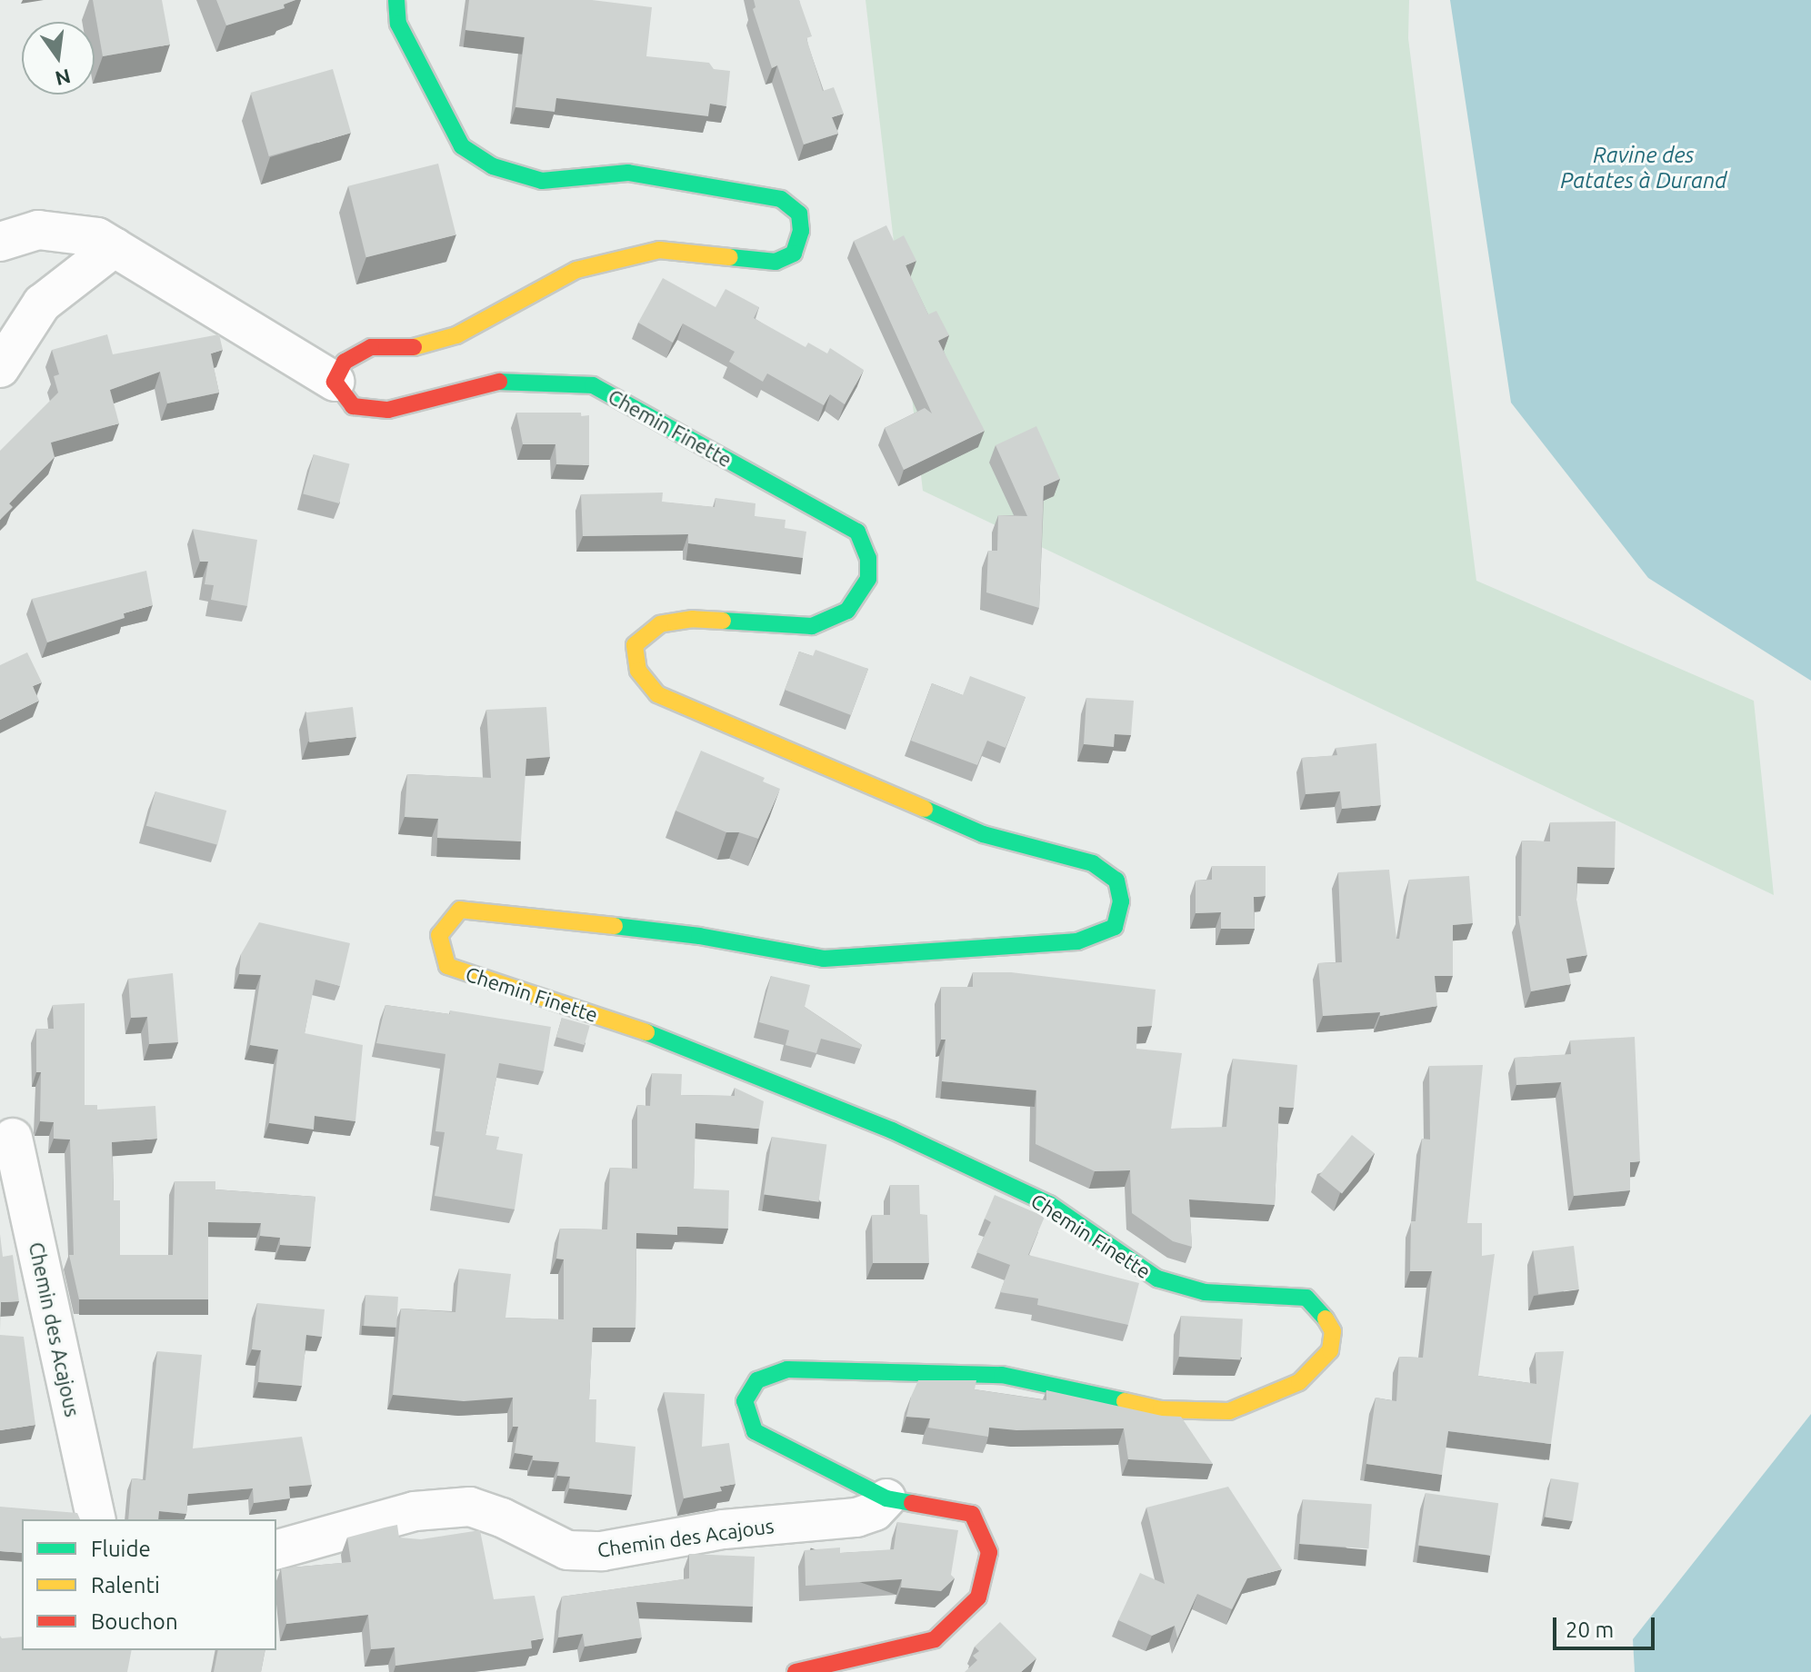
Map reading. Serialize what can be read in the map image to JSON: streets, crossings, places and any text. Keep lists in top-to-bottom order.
{
  "streets": {
    "street": ["Chemin Finette", "Chemin des Acajous"]
  },
  "crossings": [
    ["Chemin Finette", "Chemin des Acajous"]
  ],
  "water": ["Ravine des Patates à Durand"],
  "legend": ["Fluide", "Ralenti", "Bouchon"],
  "scale_bar": "20 m",
  "north": "bottom"
}
